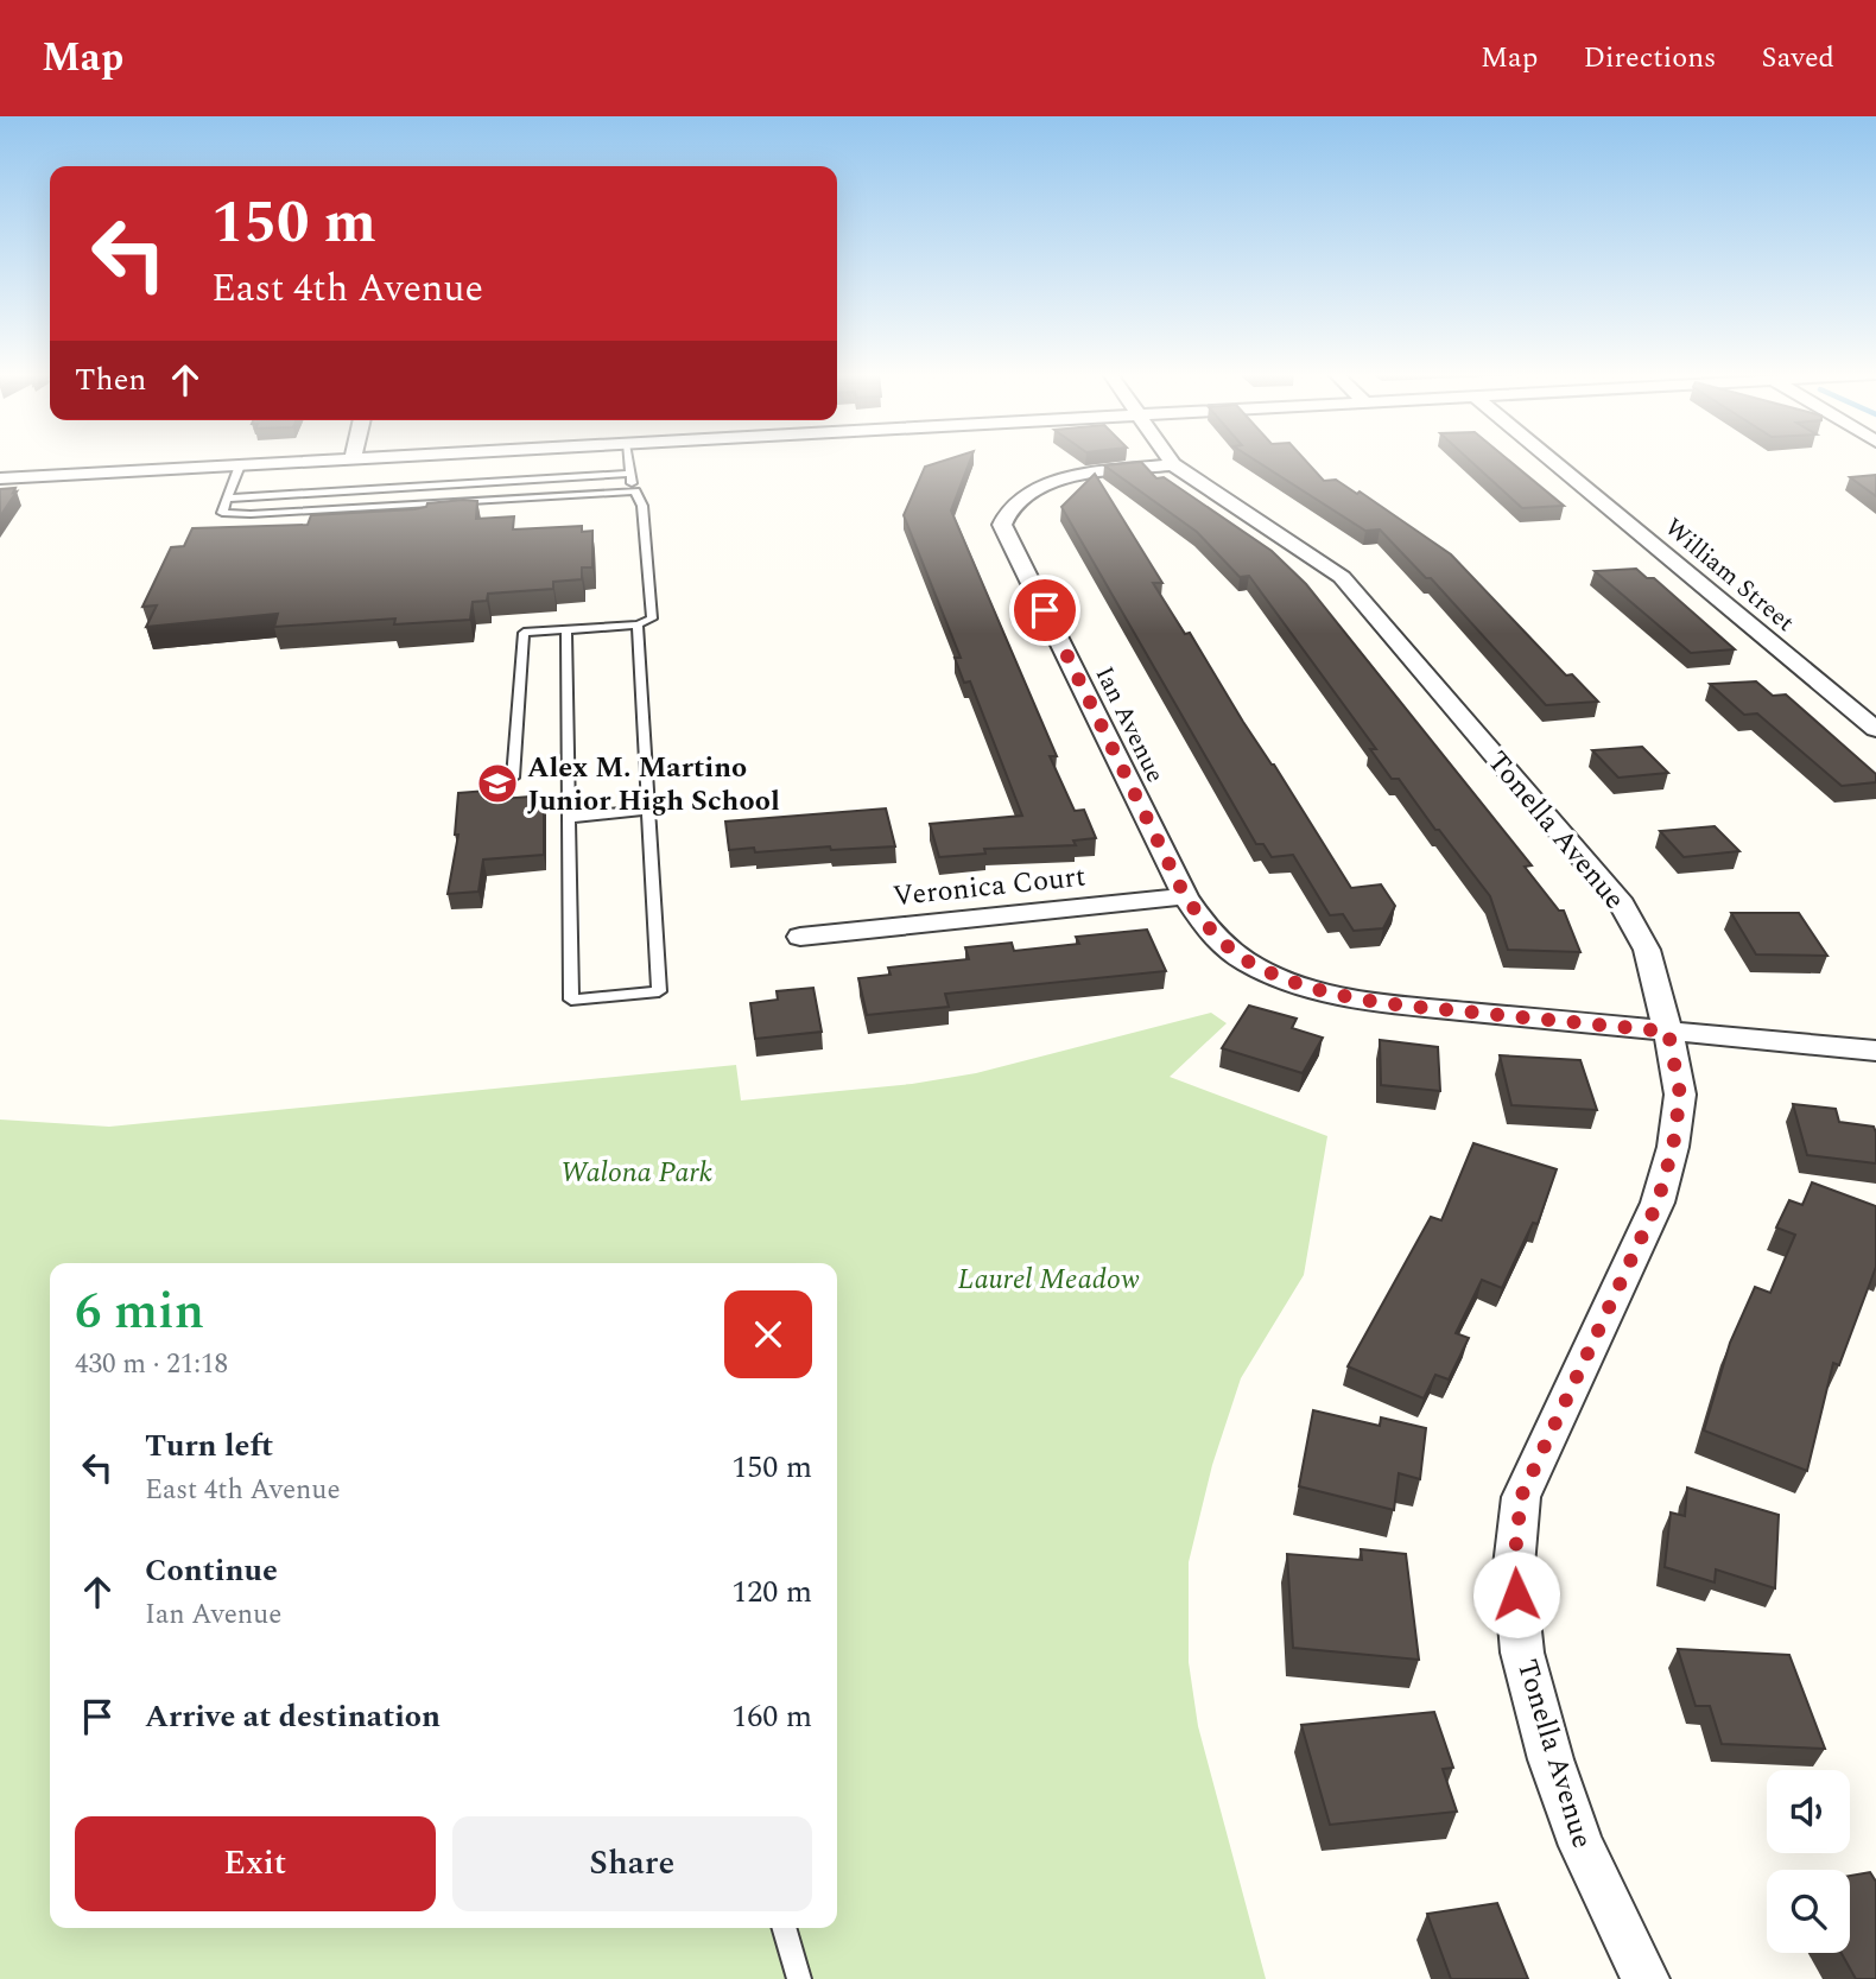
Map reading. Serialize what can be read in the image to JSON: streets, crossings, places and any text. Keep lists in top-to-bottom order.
{
  "streets": {
    "street": [
      "William Street",
      "Ian Avenue",
      "Tonella Avenue",
      "Veronica Court"
    ]
  },
  "crossings": [
    ["Ian Avenue", "Tonella Avenue"],
    ["Ian Avenue", "Veronica Court"]
  ],
  "parks": ["Walona Park", "Laurel Meadow"],
  "places": {
    "school or university": ["Alex M. Martino Junior High School"]
  },
  "page": {
    "header": "Map",
    "nav": ["Map", "Directions", "Saved"],
    "turn": ["150 m", "East 4th Avenue"],
    "then": "Then",
    "heading": ["6 min", "430 m · 21:18"],
    "list": [
      {
        "name": "Turn left",
        "note": "East 4th Avenue",
        "value": "150 m"
      },
      {
        "name": "Continue",
        "note": "Ian Avenue",
        "value": "120 m"
      },
      {
        "name": "Arrive at destination",
        "value": "160 m"
      }
    ],
    "buttons": ["Exit", "Share"]
  }
}
